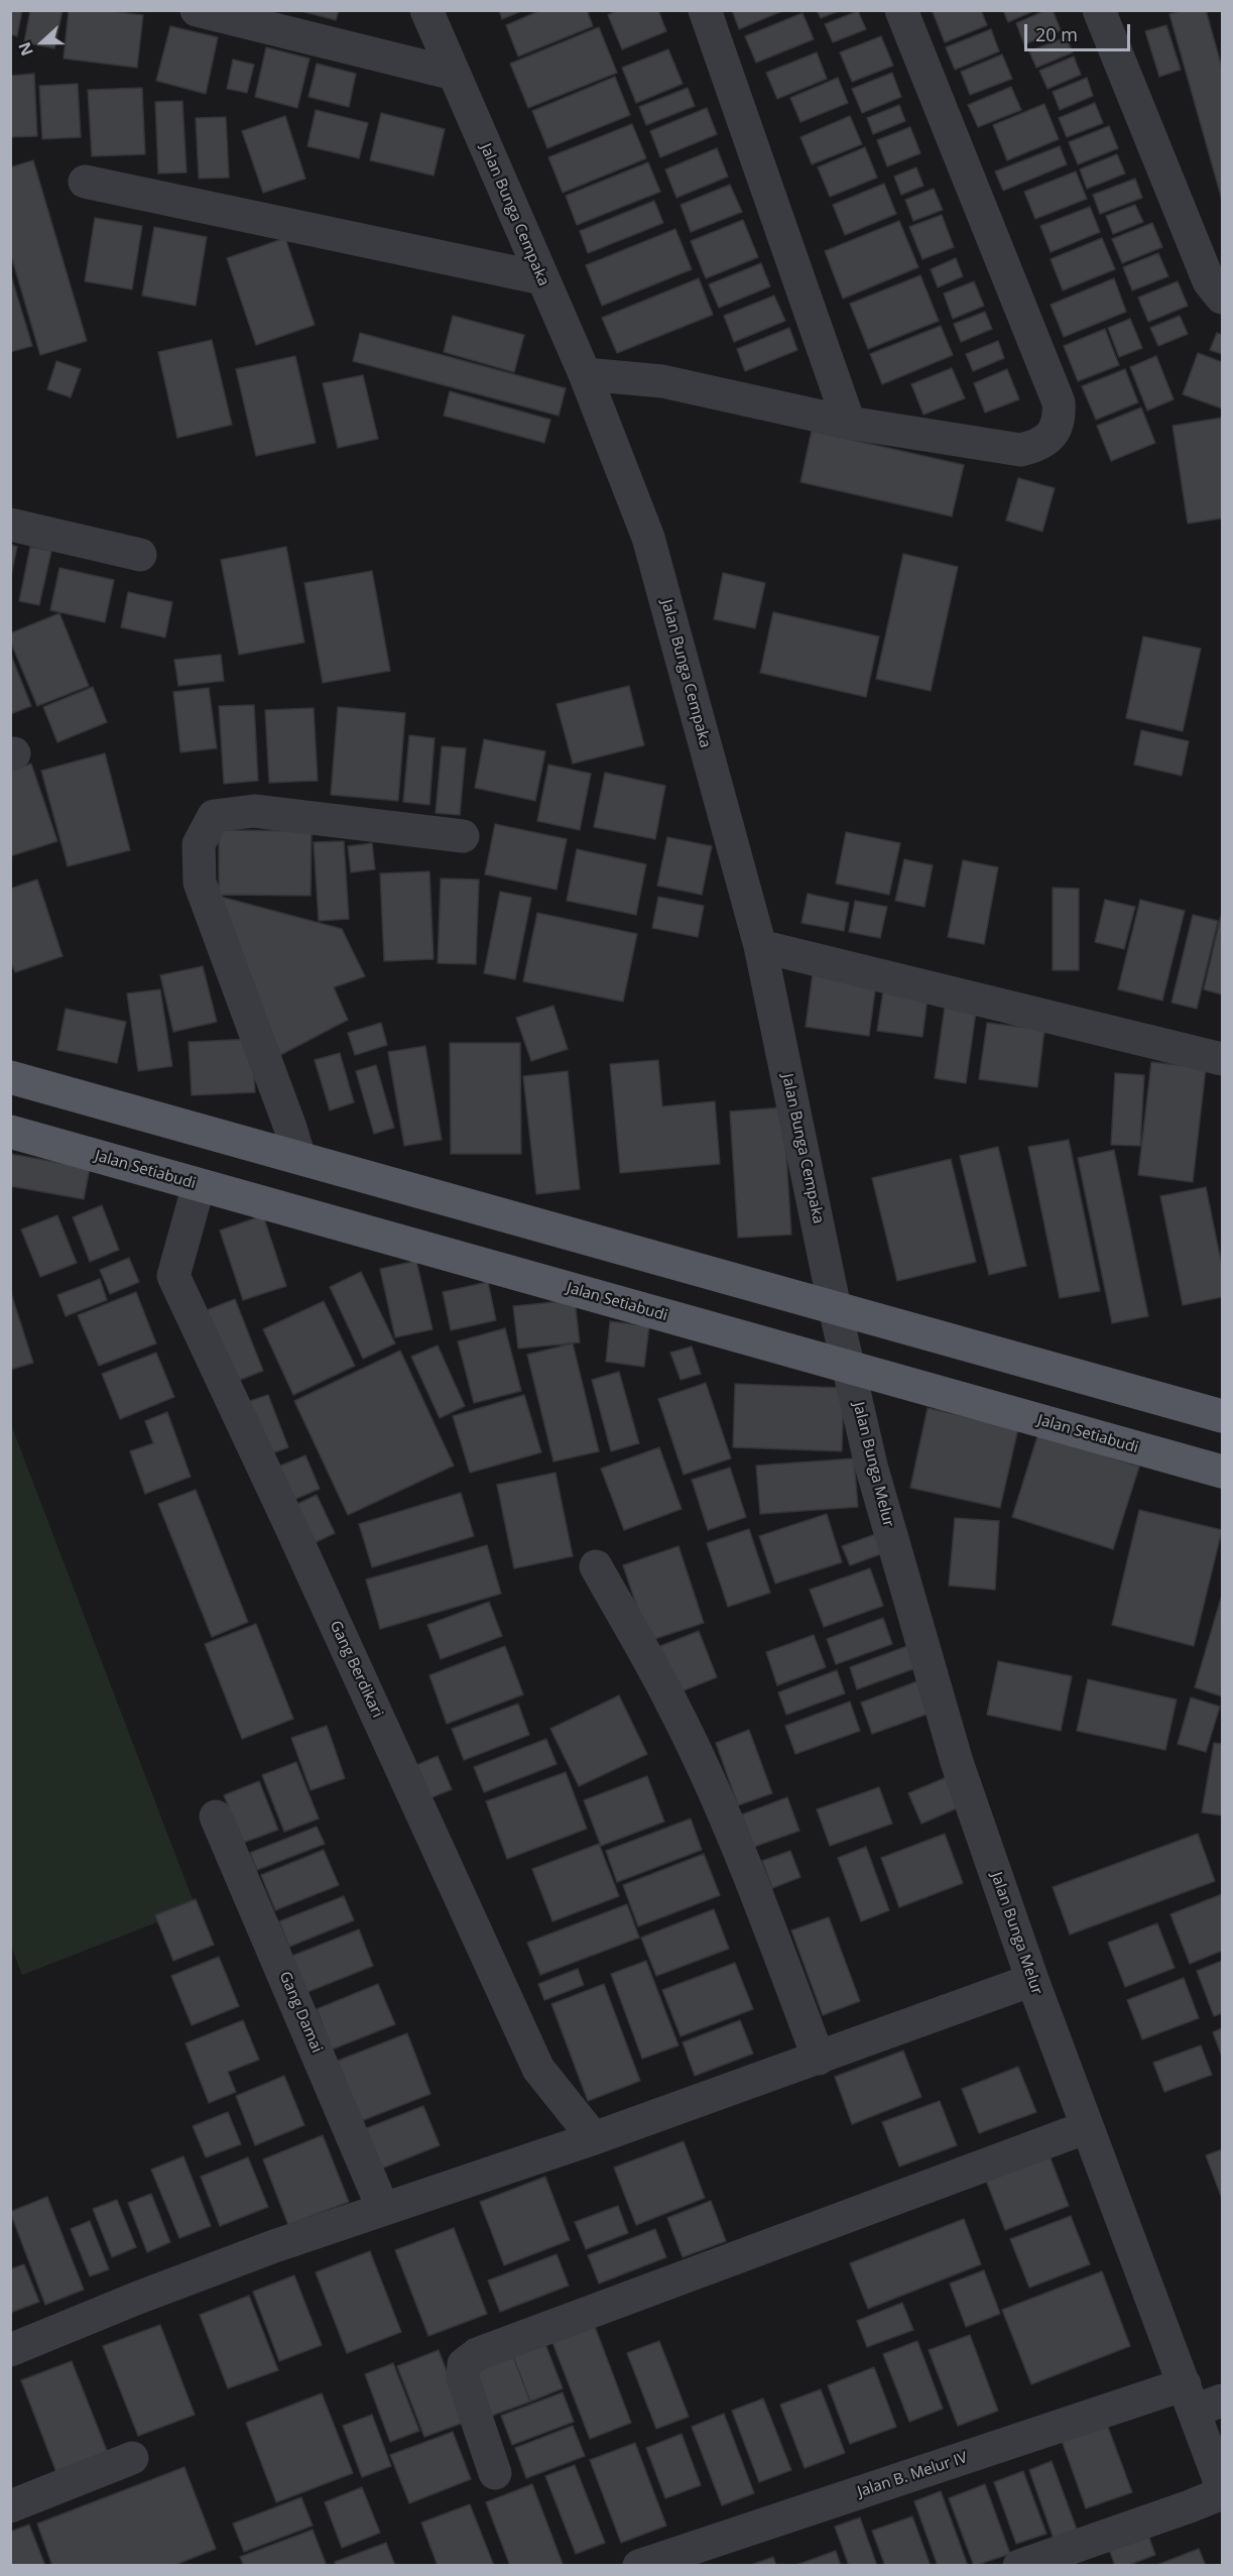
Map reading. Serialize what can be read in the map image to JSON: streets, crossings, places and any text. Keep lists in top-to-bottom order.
{
  "streets": {
    "main road": ["Jalan Setiabudi"],
    "street": [
      "Jalan Bunga Cempaka",
      "Jalan Bunga Melur",
      "Gang Berdikari",
      "Gang Damai",
      "Jalan B. Melur IV"
    ]
  },
  "crossings": [
    ["Jalan Bunga Cempaka", "Jalan Setiabudi"],
    ["Jalan Bunga Cempaka", "Jalan Bunga Melur"],
    ["Jalan Setiabudi", "Jalan Bunga Melur"],
    ["Jalan Setiabudi", "Gang Berdikari"],
    ["Jalan Bunga Melur", "Jalan B. Melur IV"]
  ],
  "scale_bar": "20 m",
  "north": "left"
}
